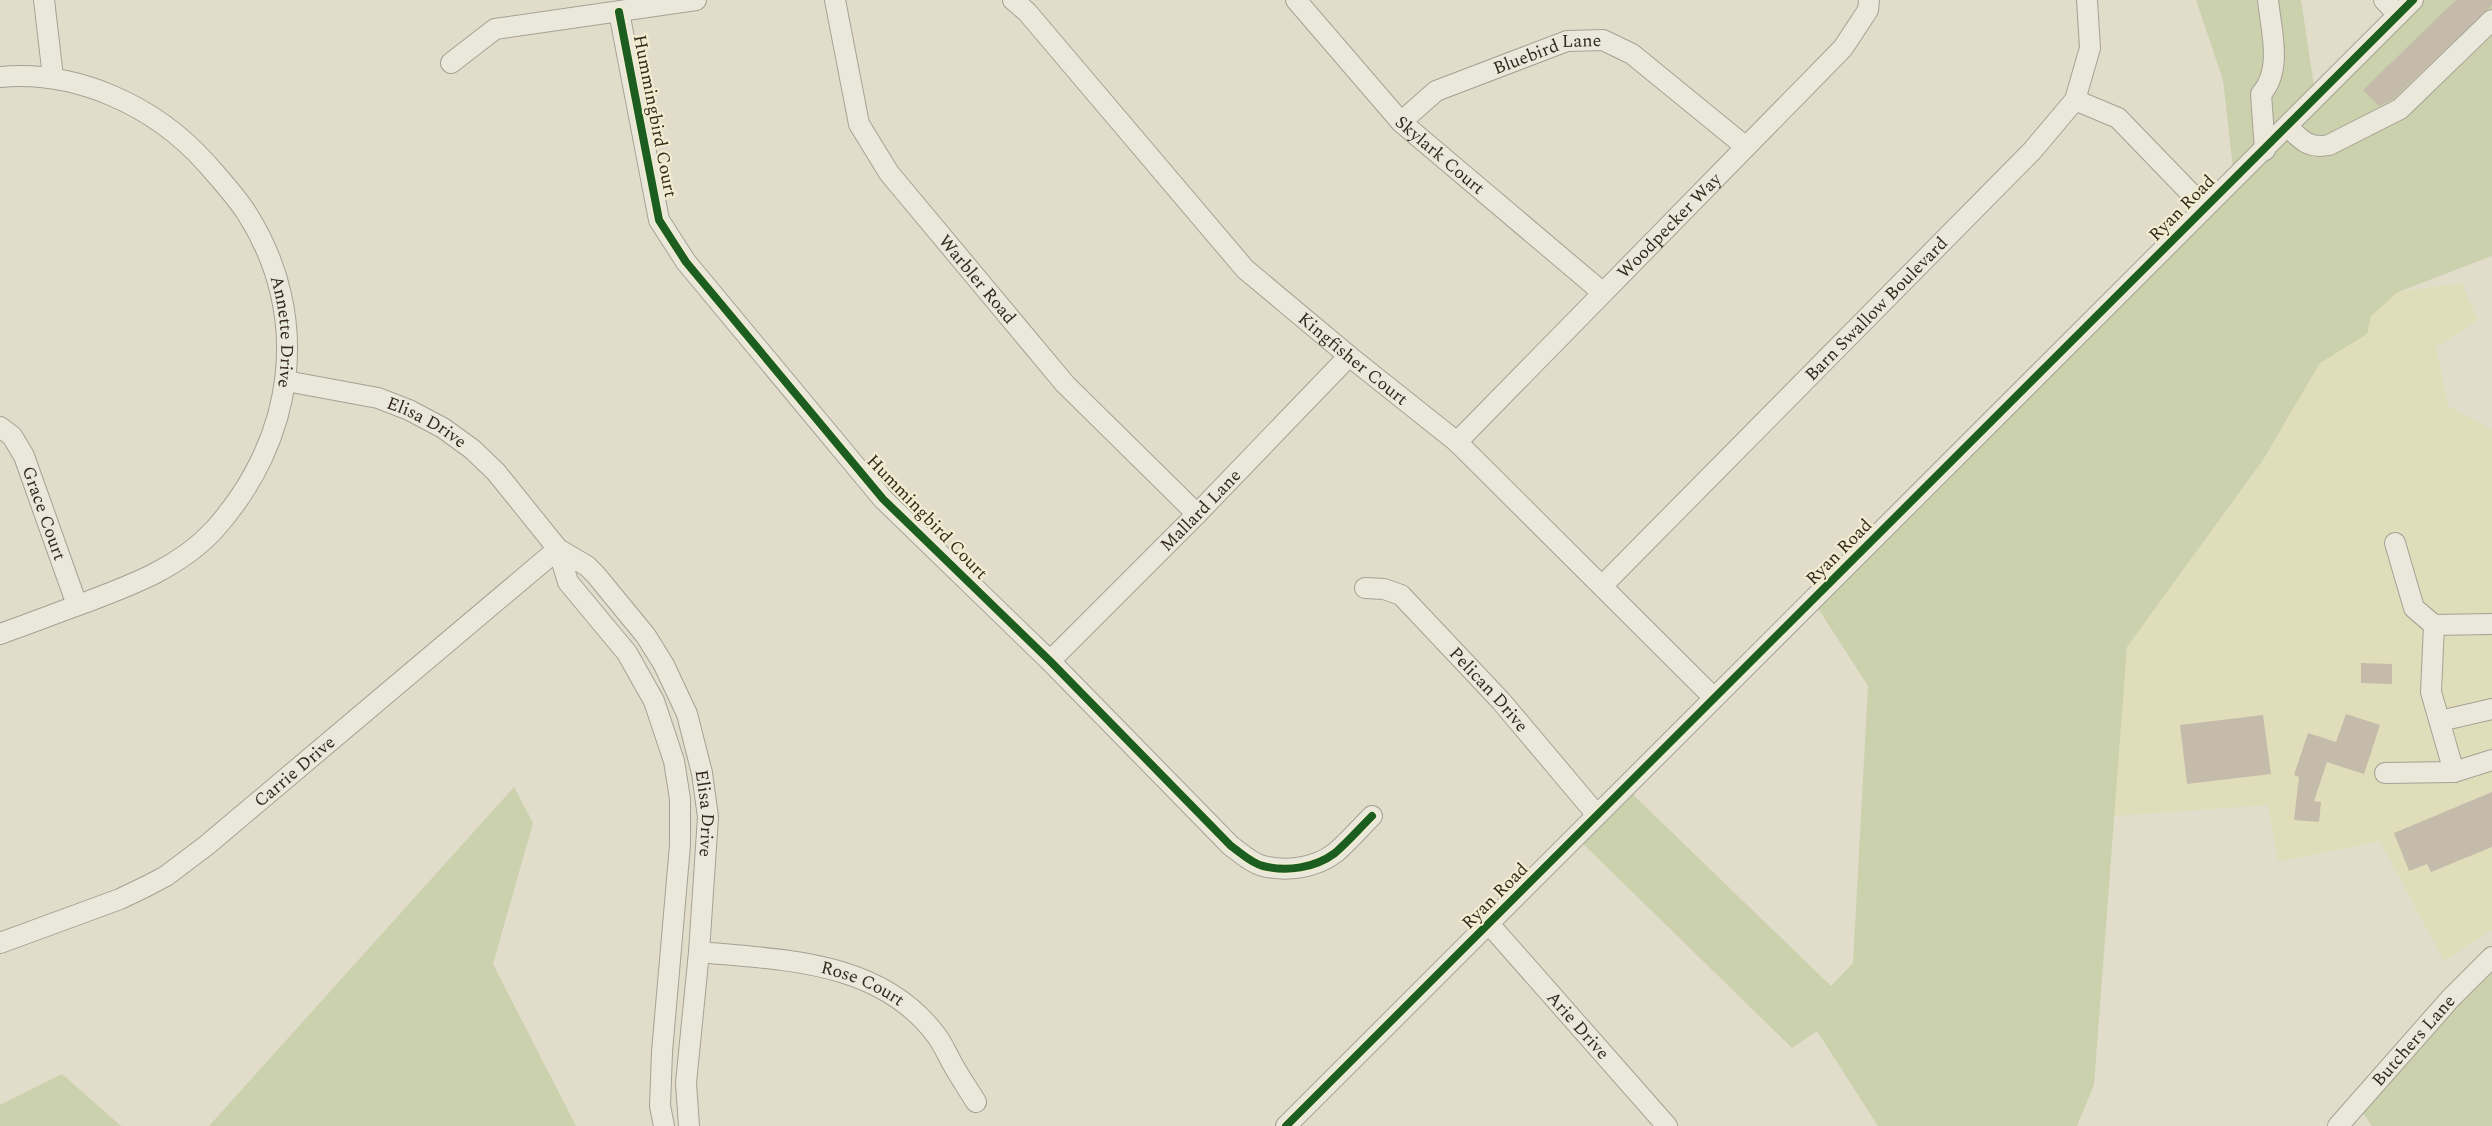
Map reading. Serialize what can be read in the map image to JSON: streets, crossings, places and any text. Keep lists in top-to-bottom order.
{
  "streets": {
    "street": [
      "Bluebird Lane",
      "Hummingbird Court",
      "Skylark Court",
      "Ryan Road",
      "Woodpecker Way",
      "Warbler Road",
      "Barn Swallow Boulevard",
      "Annette Drive",
      "Kingfisher Court",
      "Elisa Drive",
      "Mallard Lane",
      "Grace Court",
      "Pelican Drive",
      "Carrie Drive",
      "Rose Court",
      "Arie Drive",
      "Butchers Lane"
    ]
  },
  "crossings": [
    ["Bluebird Lane", "Skylark Court"],
    ["Bluebird Lane", "Woodpecker Way"],
    ["Hummingbird Court", "Mallard Lane"],
    ["Skylark Court", "Woodpecker Way"],
    ["Ryan Road", "Kingfisher Court"],
    ["Ryan Road", "Pelican Drive"],
    ["Ryan Road", "Arie Drive"],
    ["Woodpecker Way", "Kingfisher Court"],
    ["Warbler Road", "Mallard Lane"],
    ["Barn Swallow Boulevard", "Kingfisher Court"],
    ["Annette Drive", "Elisa Drive"],
    ["Annette Drive", "Grace Court"],
    ["Kingfisher Court", "Mallard Lane"],
    ["Elisa Drive", "Carrie Drive"],
    ["Elisa Drive", "Rose Court"]
  ]
}
